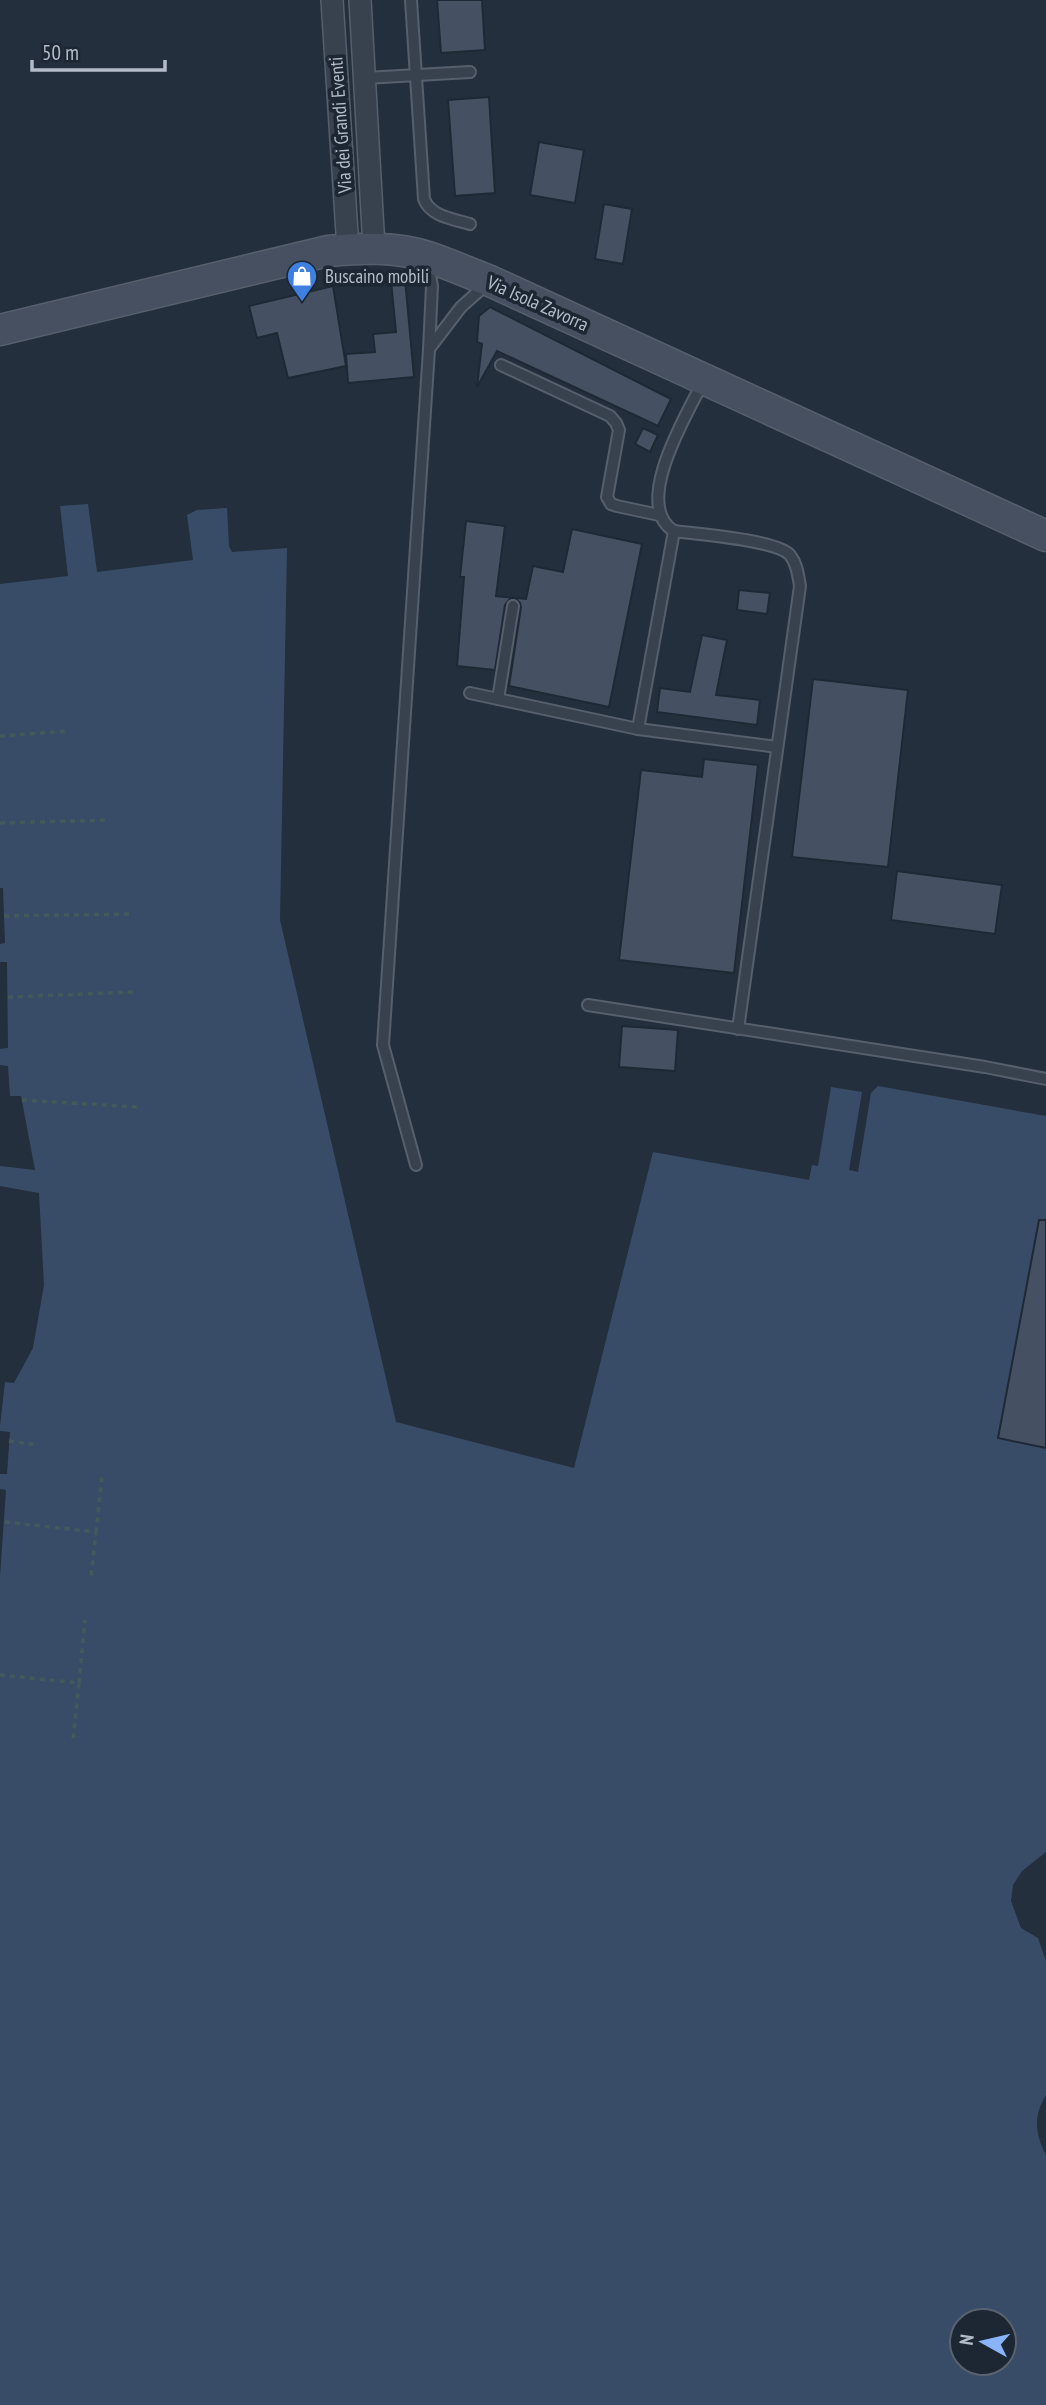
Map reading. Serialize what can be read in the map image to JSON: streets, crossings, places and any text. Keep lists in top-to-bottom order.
{
  "streets": {
    "main road": ["Via Isola Zavorra"],
    "street": ["Via dei Grandi Eventi"]
  },
  "crossings": [
    ["Via dei Grandi Eventi", "Via Isola Zavorra"]
  ],
  "places": {
    "shop": ["Buscaino mobili"]
  },
  "scale_bar": "50 m",
  "north": "left"
}
